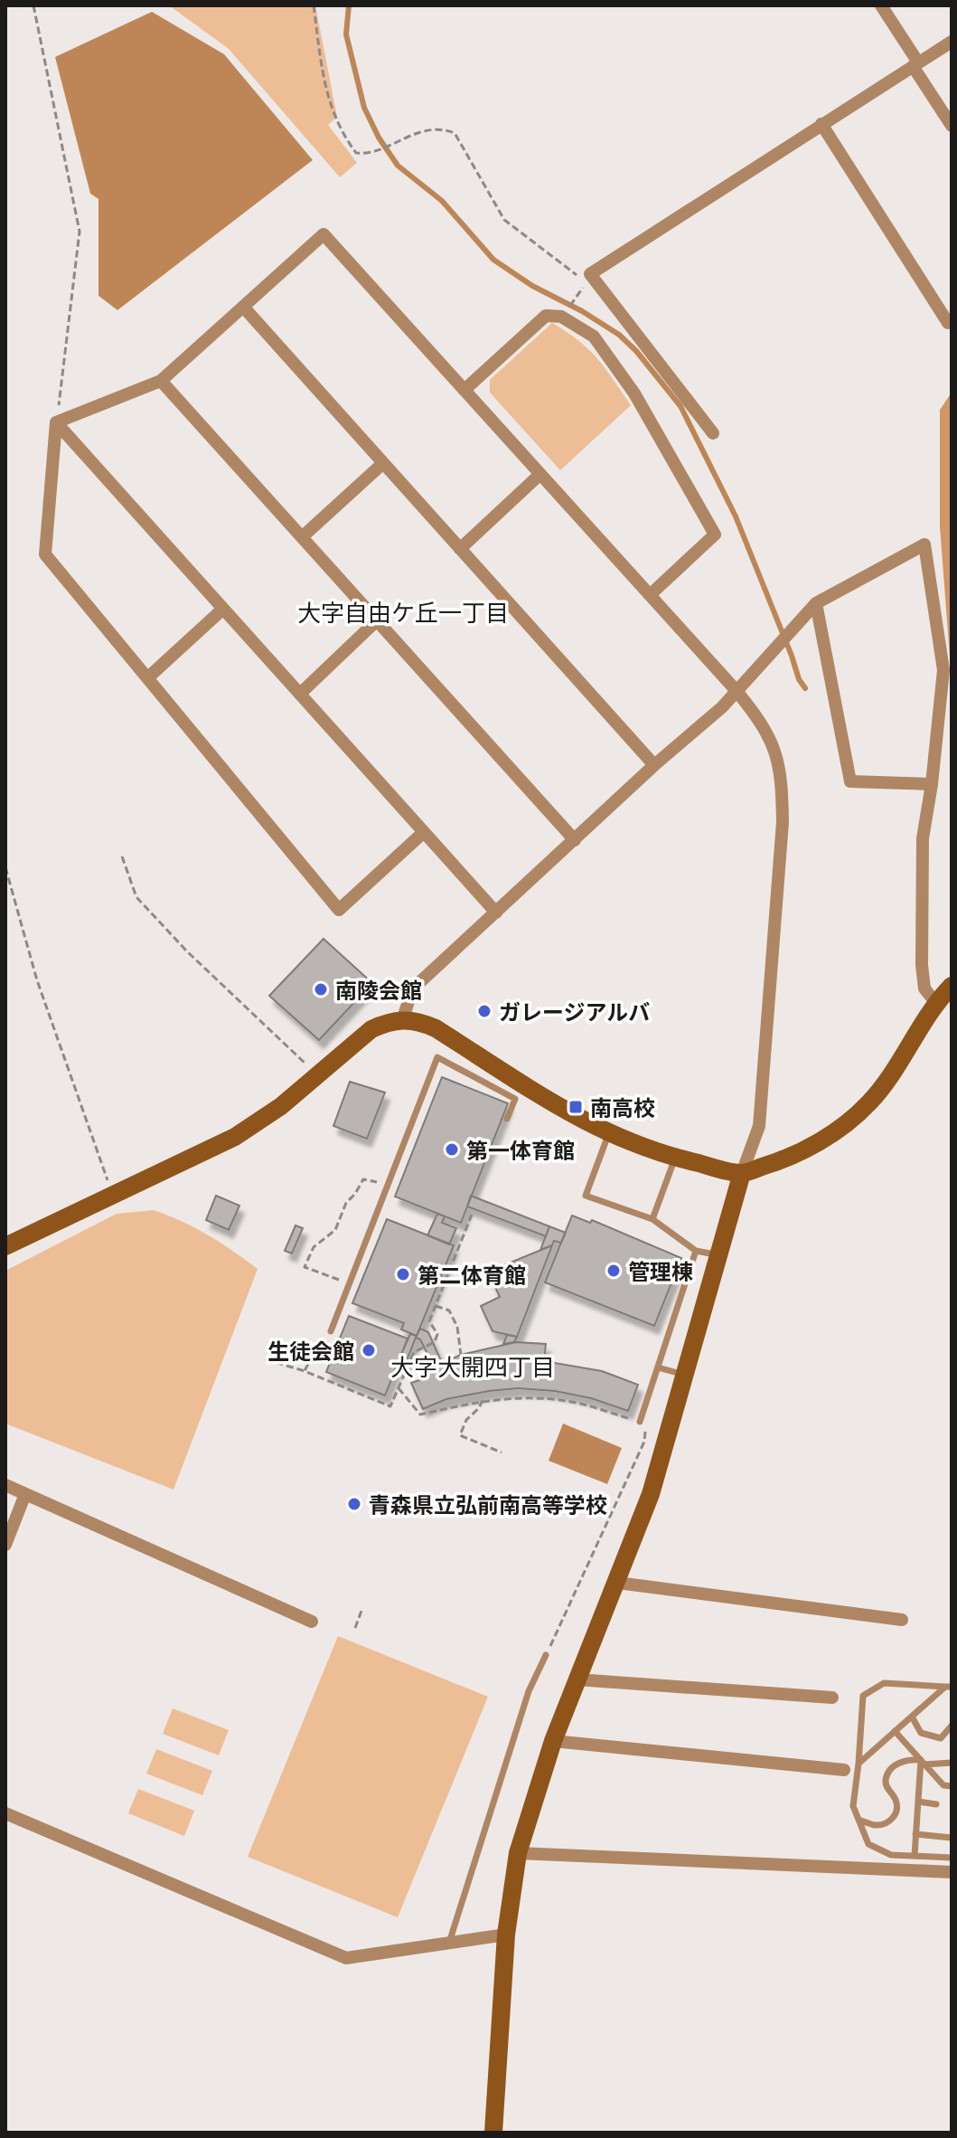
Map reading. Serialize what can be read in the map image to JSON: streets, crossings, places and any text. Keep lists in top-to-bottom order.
{
  "districts": ["大字自由ケ丘一丁目", "大字大開四丁目"],
  "places": {
    "other": [
      "南陵会館",
      "ガレージアルバ",
      "第一体育館",
      "管理棟",
      "第二体育館",
      "生徒会館",
      "青森県立弘前南高等学校"
    ],
    "transit": ["南高校"]
  }
}
